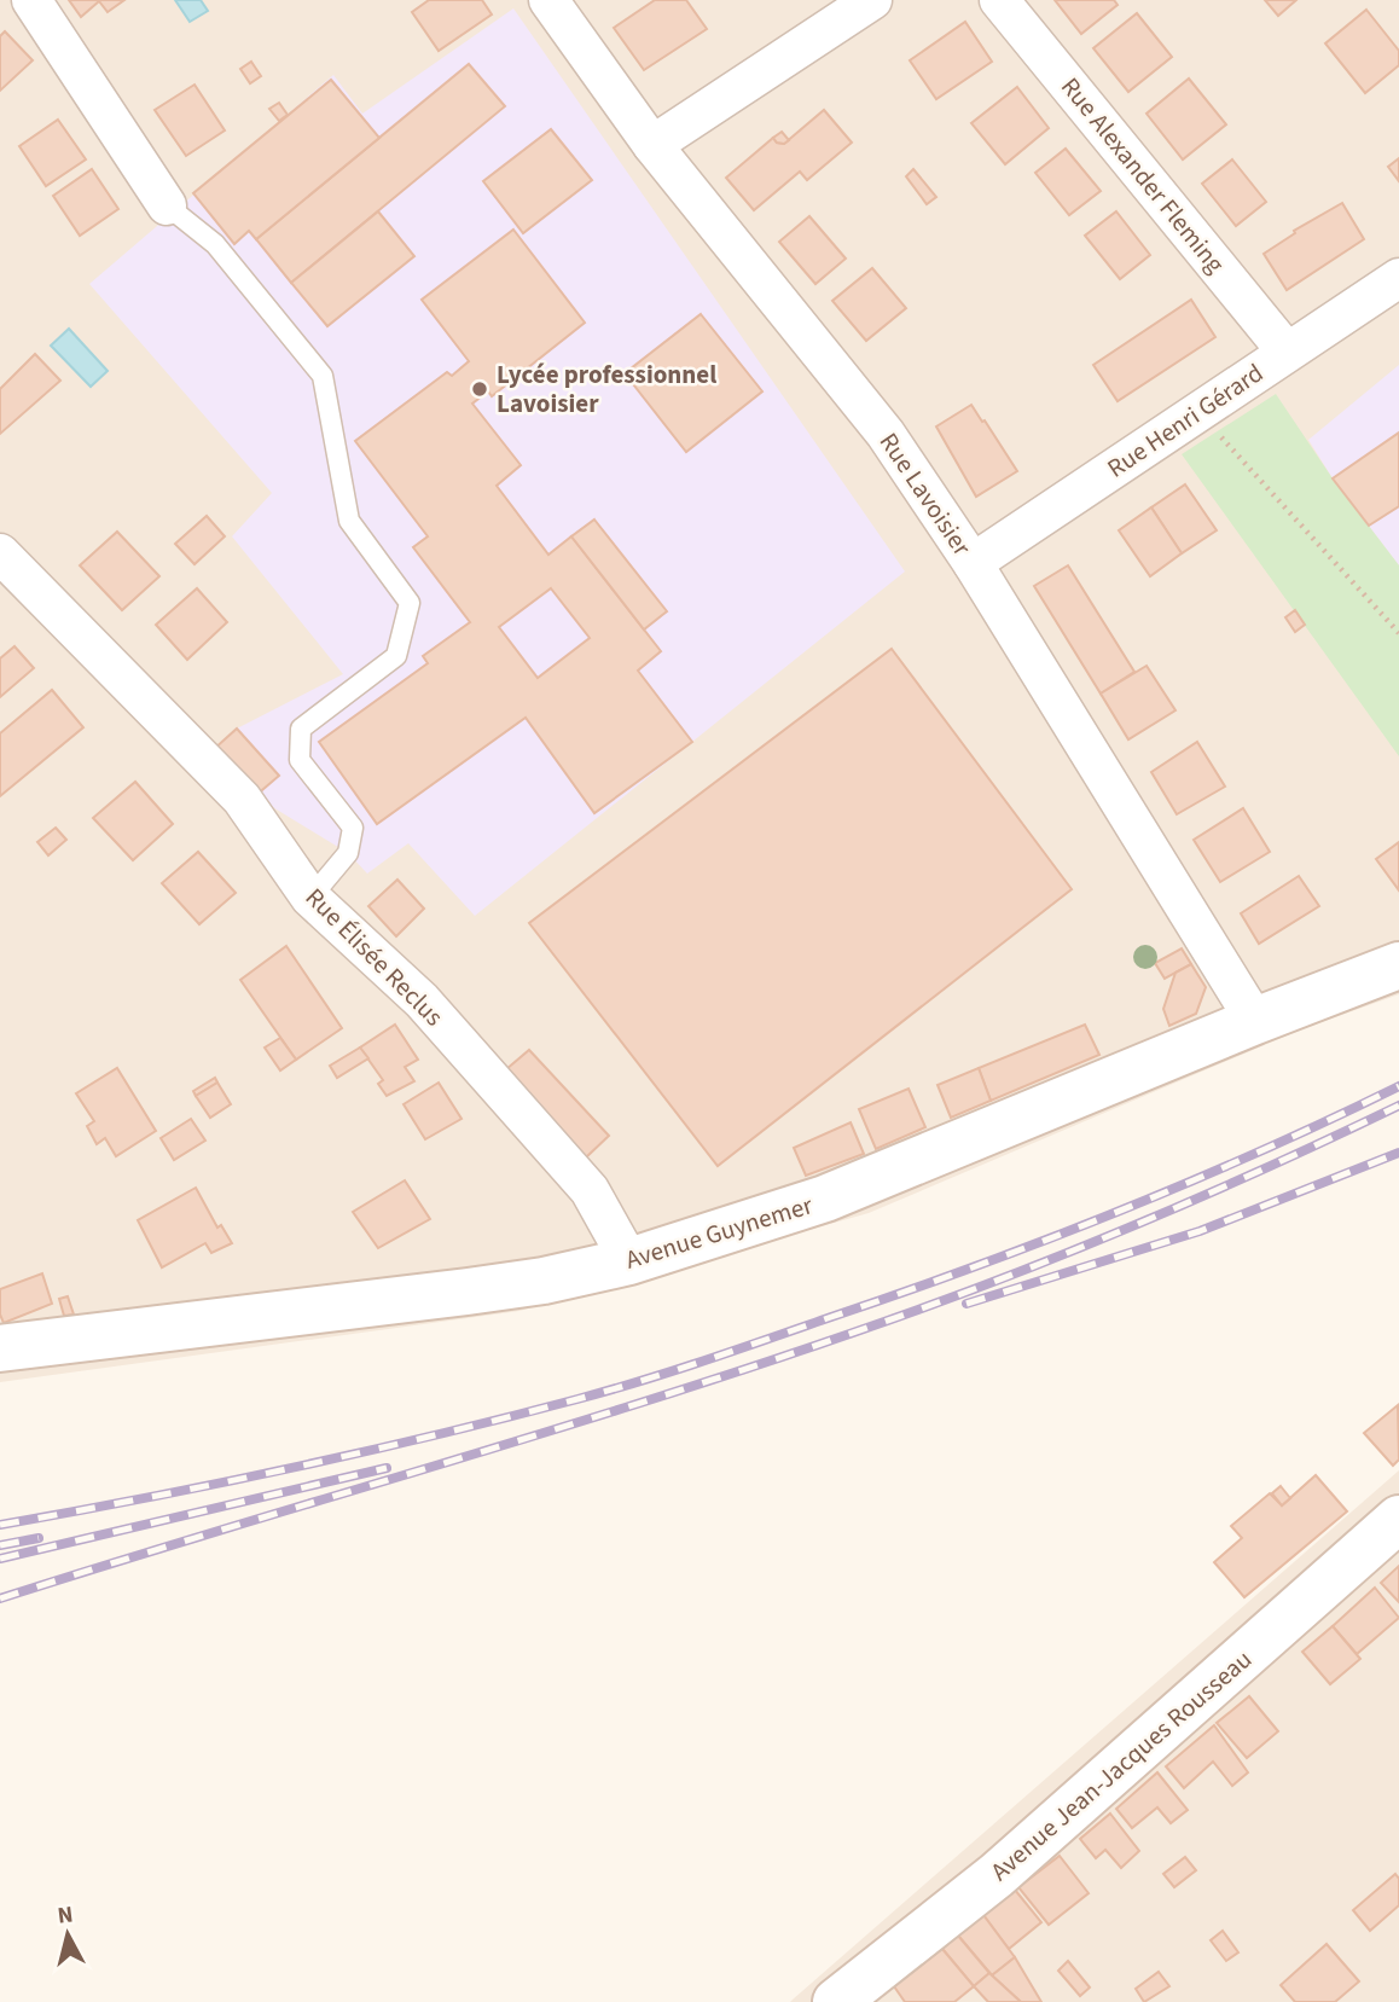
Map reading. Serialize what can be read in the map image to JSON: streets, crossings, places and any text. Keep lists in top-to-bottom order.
{
  "streets": {
    "main road": ["Avenue Guynemer", "Avenue Jean-Jacques Rousseau"],
    "street": [
      "Rue Alexander Fleming",
      "Rue Henri Gérard",
      "Rue Lavoisier",
      "Rue Élisée Reclus"
    ]
  },
  "crossings": [
    ["Rue Alexander Fleming", "Rue Henri Gérard"],
    ["Rue Henri Gérard", "Rue Lavoisier"],
    ["Rue Lavoisier", "Avenue Guynemer"],
    ["Rue Élisée Reclus", "Avenue Guynemer"]
  ],
  "places": ["Lycée professionnel Lavoisier"],
  "north": "top"
}
